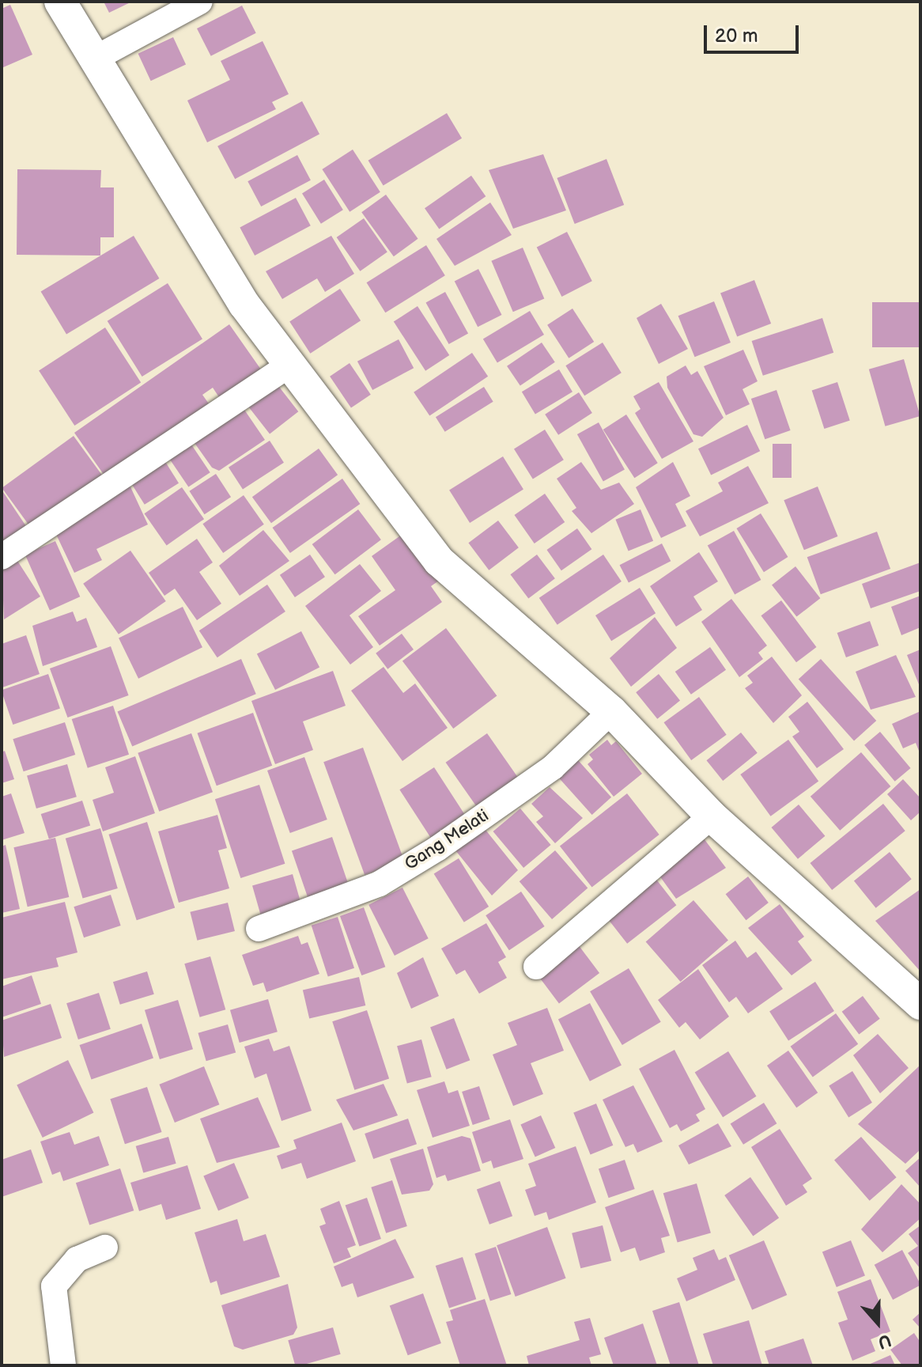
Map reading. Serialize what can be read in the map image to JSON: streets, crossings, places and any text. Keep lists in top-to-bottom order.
{
  "streets": {
    "street": ["Gang Melati"]
  },
  "scale_bar": "20 m",
  "north": "bottom"
}
